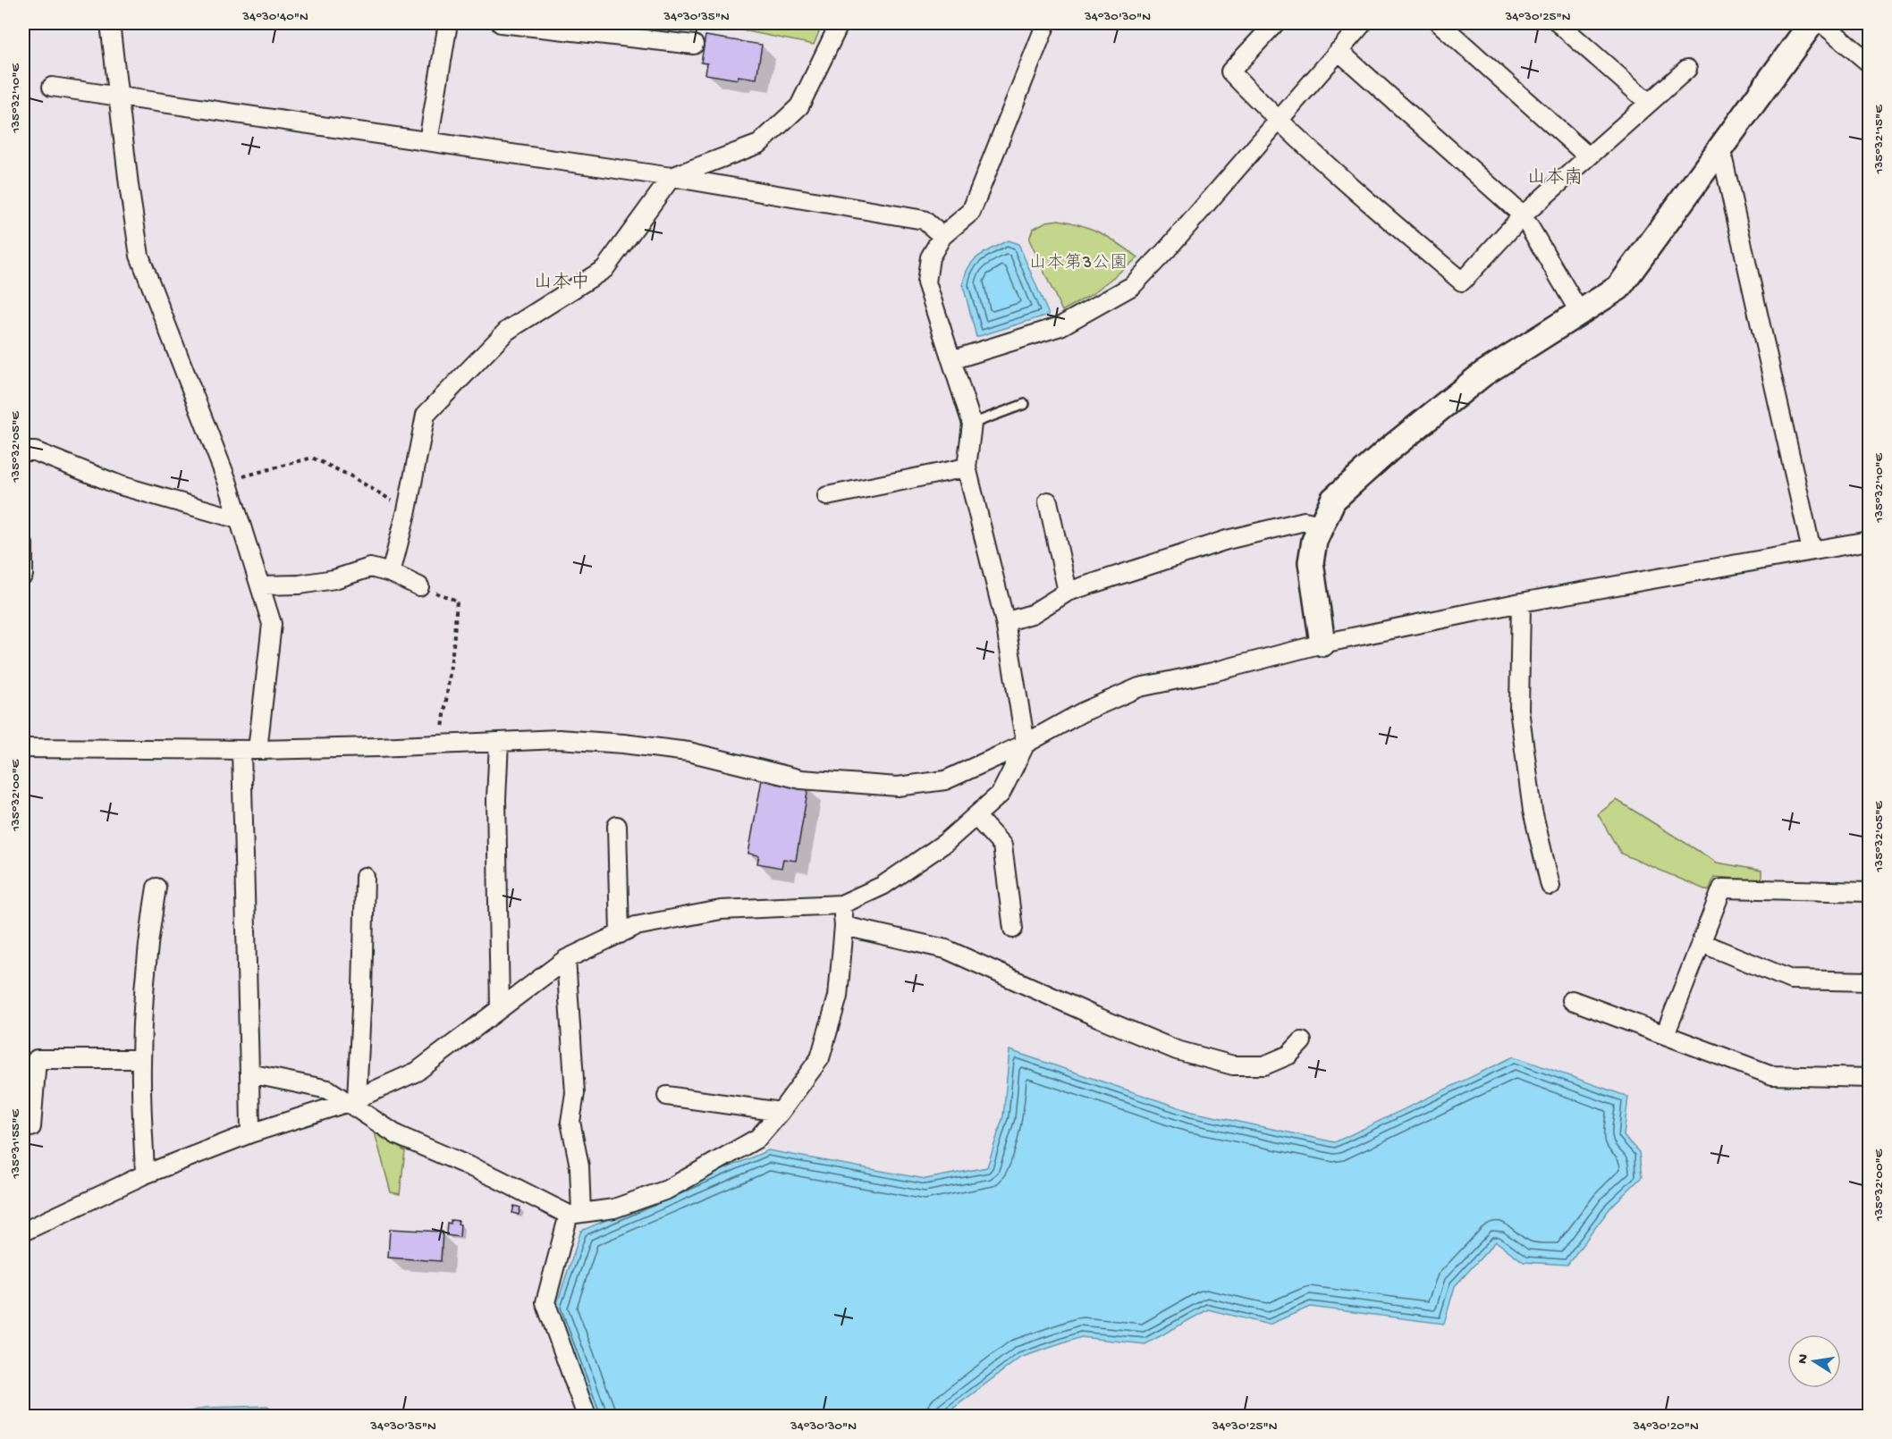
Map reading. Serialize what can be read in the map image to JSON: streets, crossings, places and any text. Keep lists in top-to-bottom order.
{
  "districts": ["山本南", "山本中"],
  "parks": ["山本第3公園"],
  "north": "left",
  "coordinates": [
    "34°30'40\"N",
    "34°30'35\"N",
    "34°30'30\"N",
    "34°30'25\"N",
    "135°32'10\"E",
    "135°32'15\"E",
    "135°32'05\"E",
    "135°32'00\"E",
    "135°31'55\"E",
    "34°30'20\"N"
  ]
}
